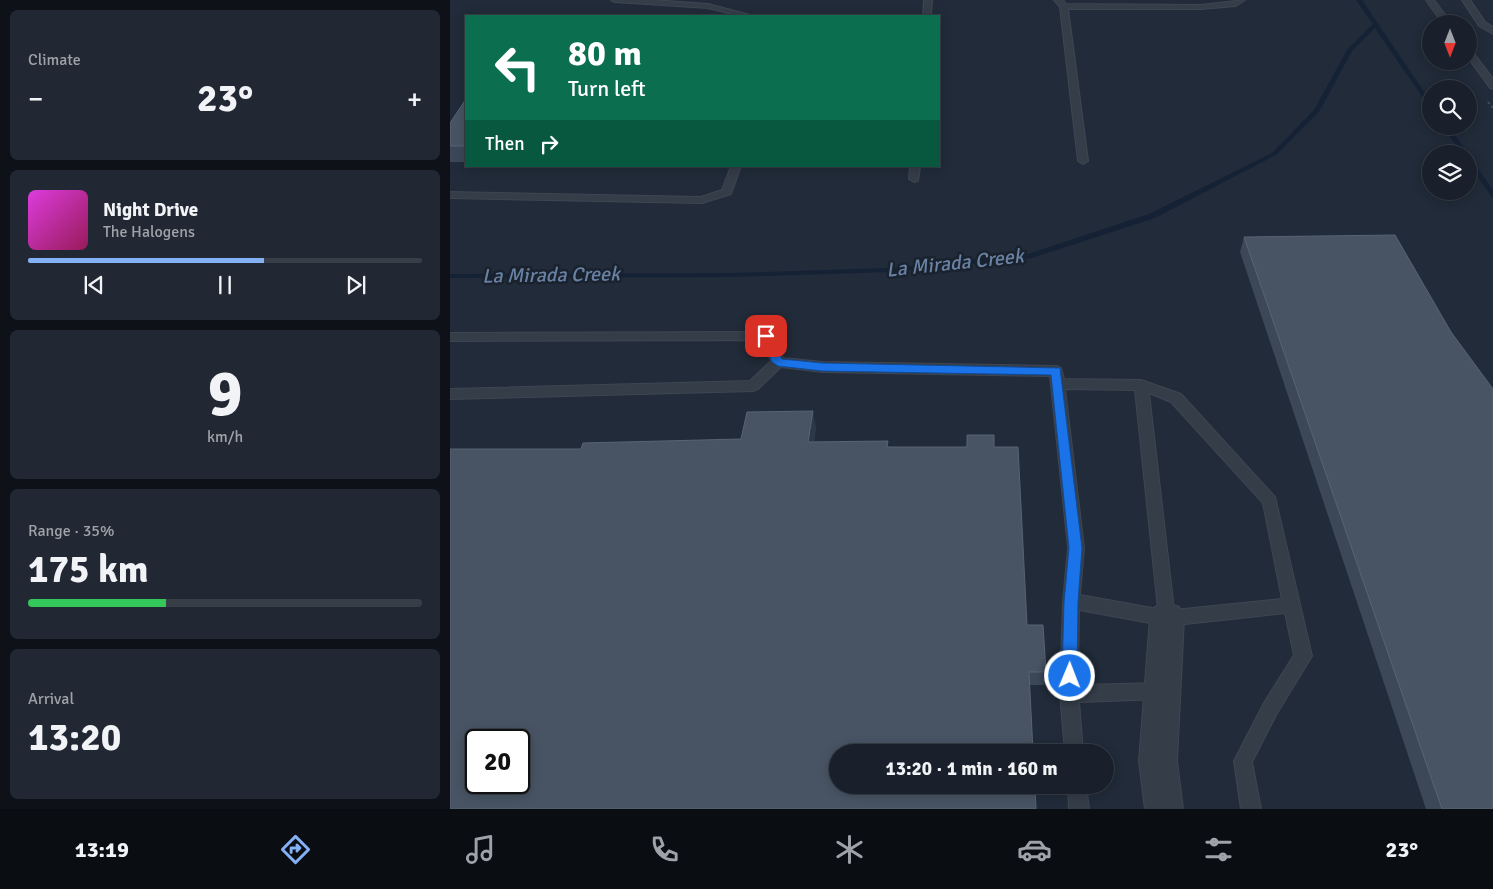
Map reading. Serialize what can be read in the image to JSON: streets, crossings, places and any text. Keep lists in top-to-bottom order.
{
  "water": ["La Mirada Creek"],
  "north": "bottom",
  "page": {
    "tile": [
      "Climate",
      ["9", "km/h"],
      ["Range · 35%", "175 km"],
      ["Arrival", "13:20"]
    ],
    "turn": ["80 m", "Turn left"],
    "heat": ["−", "23°", "+"],
    "then": "Then",
    "song": ["Night Drive", "The Halogens"],
    "limit": "20",
    "trip": "13:20 · 1 min · 160 m",
    "tabs": ["13:19", "23°"]
  }
}
